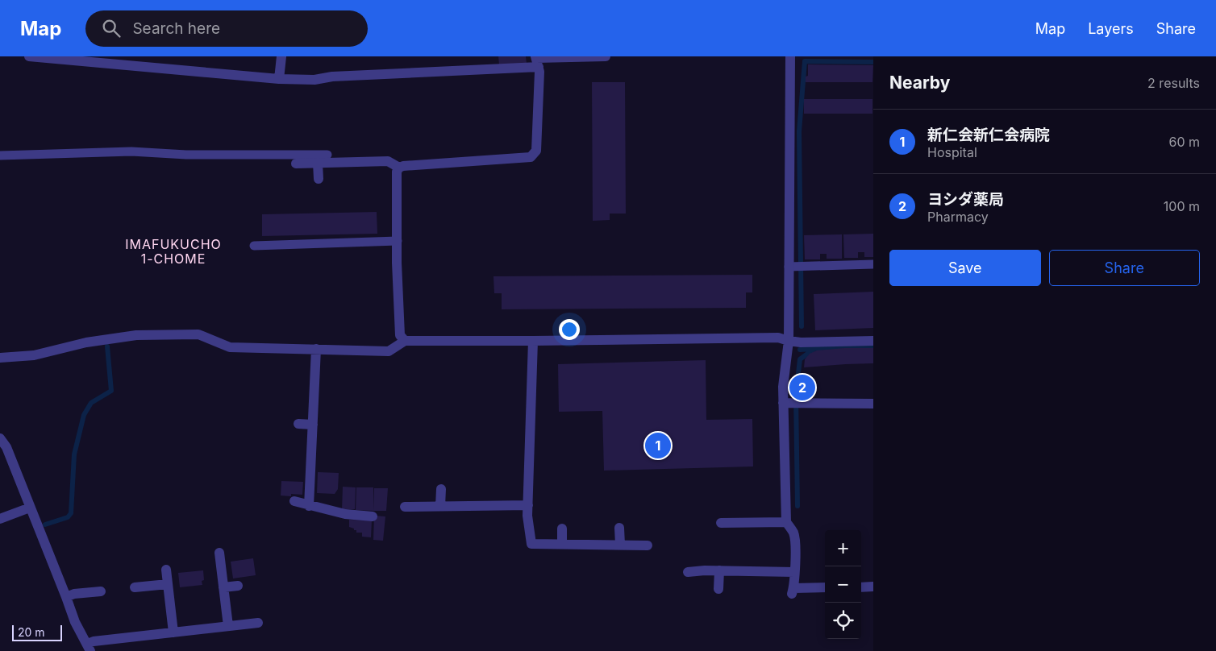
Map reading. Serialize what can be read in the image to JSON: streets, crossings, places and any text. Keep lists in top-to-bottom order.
{
  "districts": ["IMAFUKUCHO 1-CHOME"],
  "scale_bar": "20 m",
  "page": {
    "header": "Map",
    "search": "Search here",
    "nav": ["Map", "Layers", "Share"],
    "heading": ["Nearby", "2 results"],
    "list": [
      {
        "mark": "1",
        "name": "新仁会新仁会病院",
        "note": "Hospital",
        "value": "60 m"
      },
      {
        "mark": "2",
        "name": "ヨシダ薬局",
        "note": "Pharmacy",
        "value": "100 m"
      }
    ],
    "buttons": ["Save", "Share"],
    "pins": ["2", "1"],
    "map_buttons": ["+", "−"],
    "scale": "20 m"
  }
}
